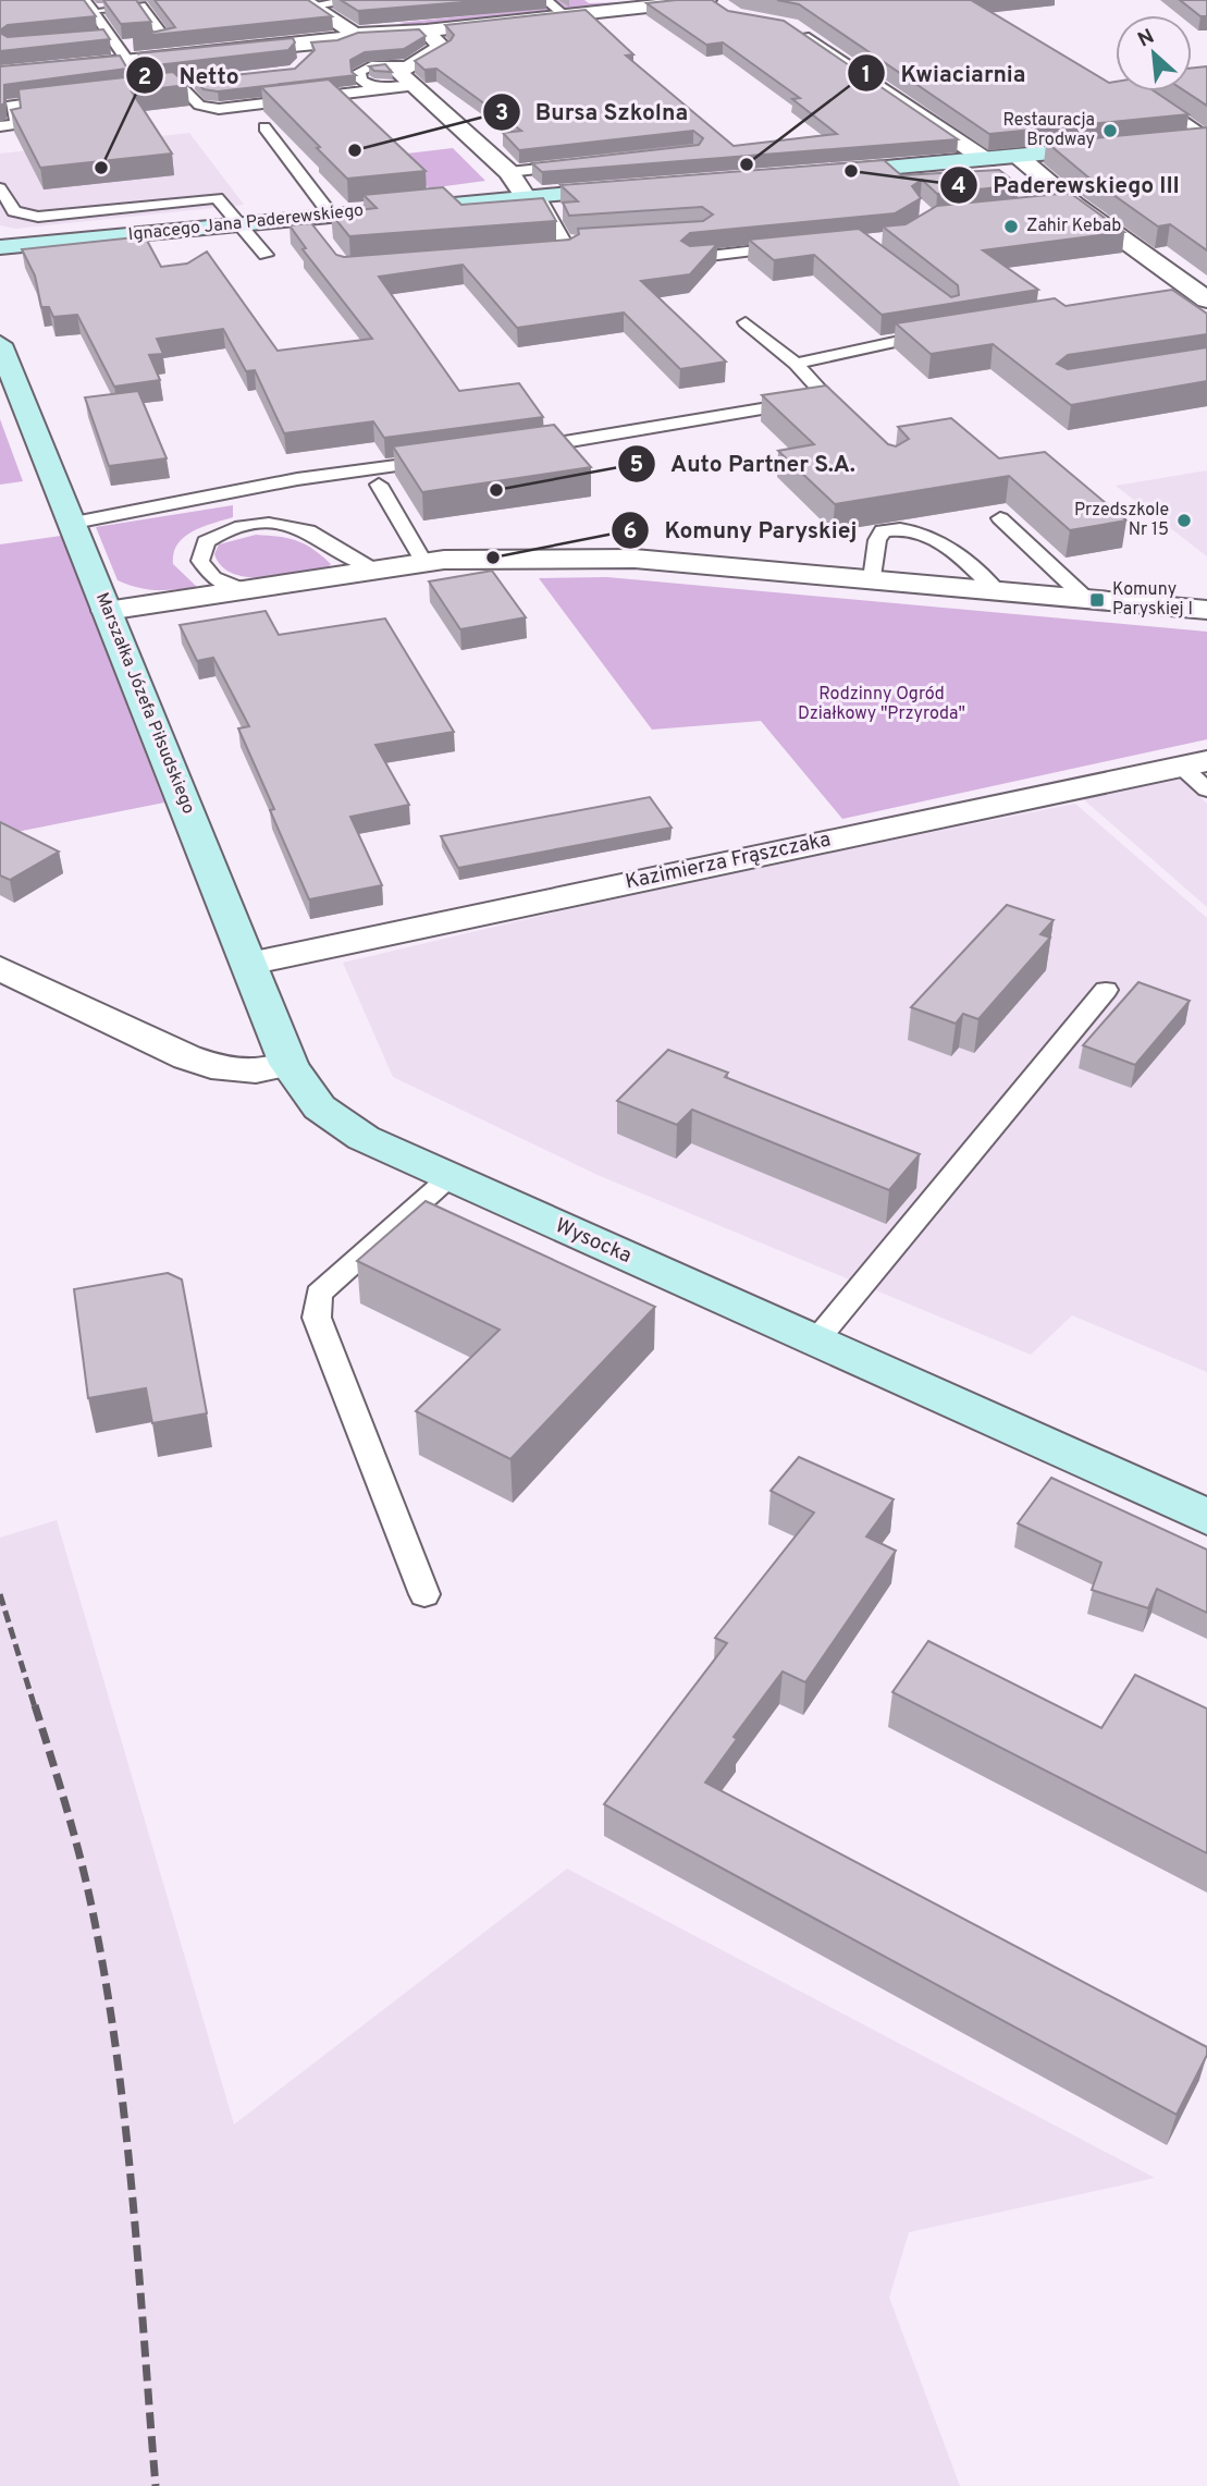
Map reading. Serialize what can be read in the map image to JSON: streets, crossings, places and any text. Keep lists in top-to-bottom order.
{
  "streets": {
    "street": [
      "Ignacego Jana Paderewskiego",
      "Marszałka Józefa Piłsudskiego",
      "Kazimierza Frąszczaka",
      "Wysocka"
    ]
  },
  "crossings": [
    ["Marszałka Józefa Piłsudskiego", "Kazimierza Frąszczaka"],
    ["Marszałka Józefa Piłsudskiego", "Wysocka"]
  ],
  "parks": ["Rodzinny Ogród Działkowy \"Przyroda\""],
  "places": {
    "other": [
      "Restauracja Brodway",
      "Bursa Szkolna",
      "Kwiaciarnia",
      "Netto",
      "Paderewskiego III",
      "Zahir Kebab",
      "Auto Partner S.A.",
      "Przedszkole Nr 15",
      "Komuny Paryskiej"
    ],
    "transit": ["Komuny Paryskiej I"]
  },
  "north": "top left"
}
